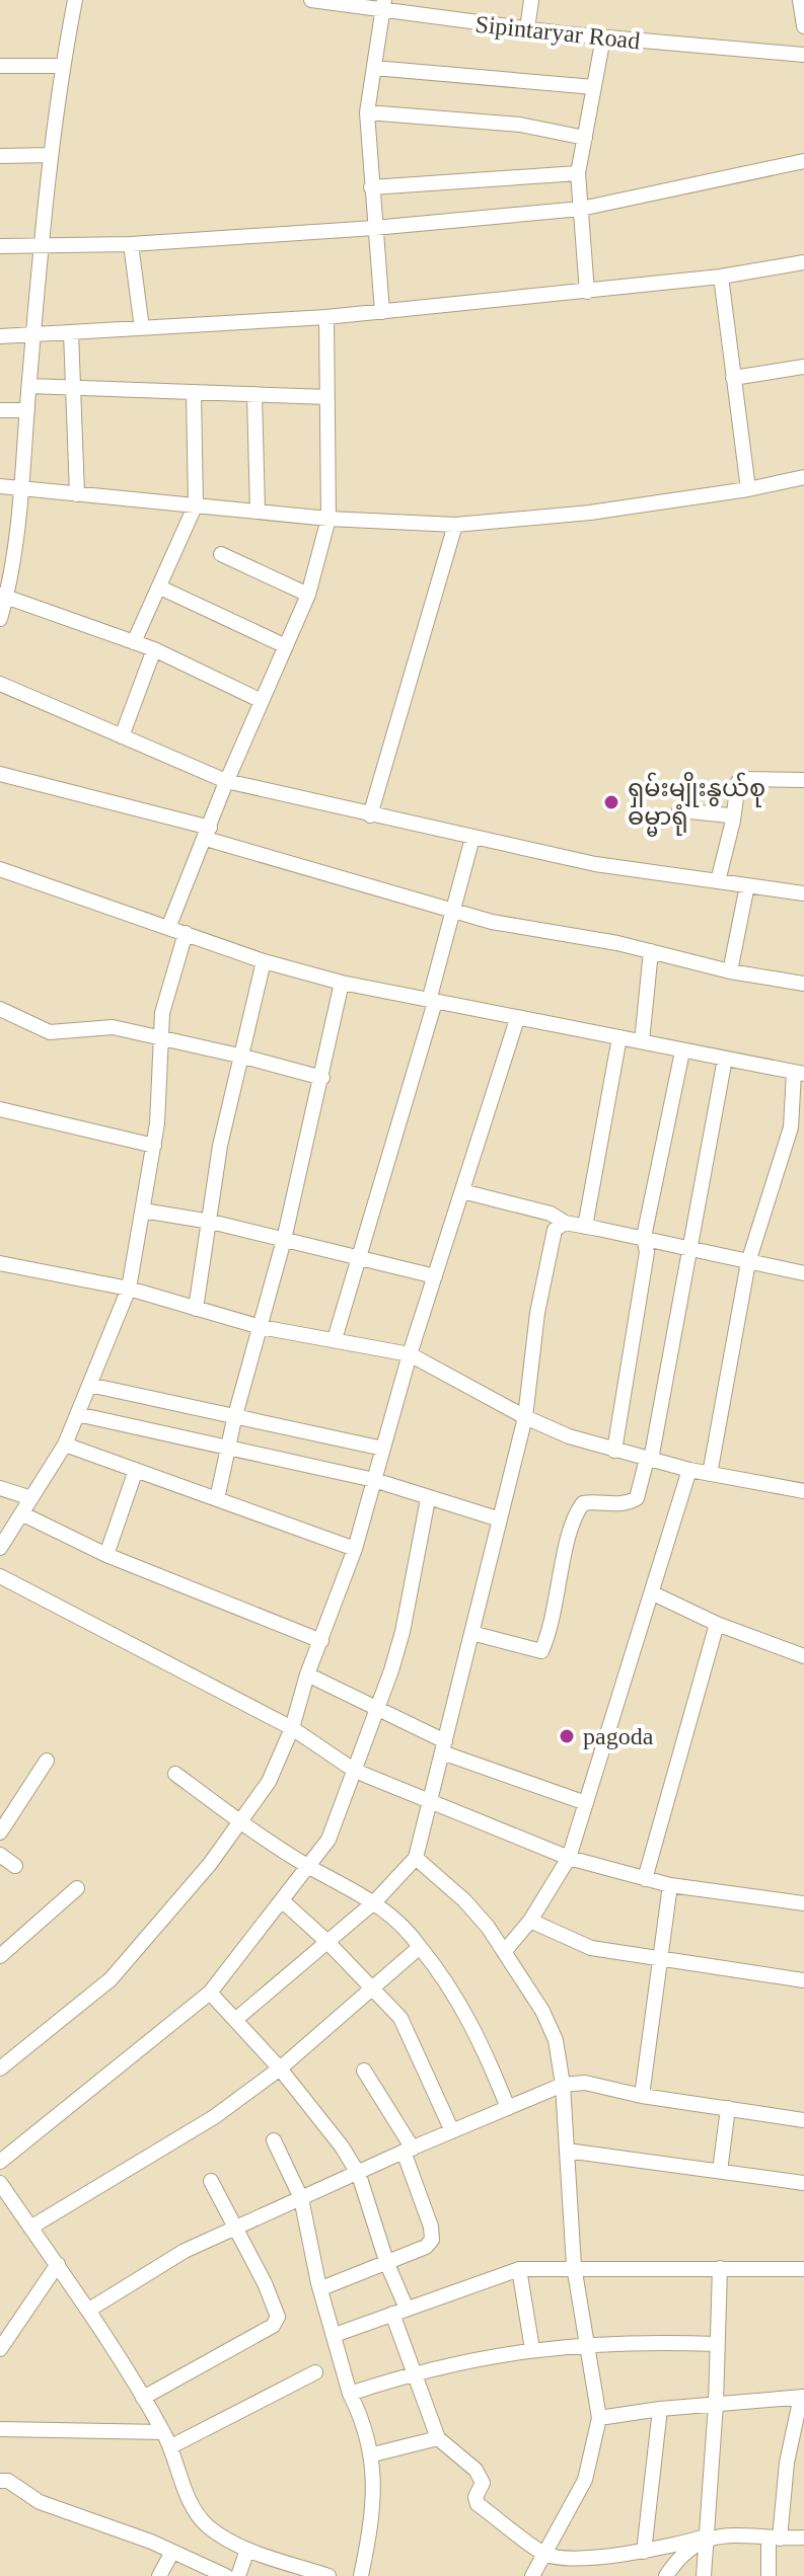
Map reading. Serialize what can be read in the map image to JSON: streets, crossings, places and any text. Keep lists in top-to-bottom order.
{
  "streets": {
    "street": ["Sipintaryar Road"]
  },
  "places": ["ရှမ်းမျိုးနွယ်စု ဓမ္မာရုံ", "pagoda"]
}
